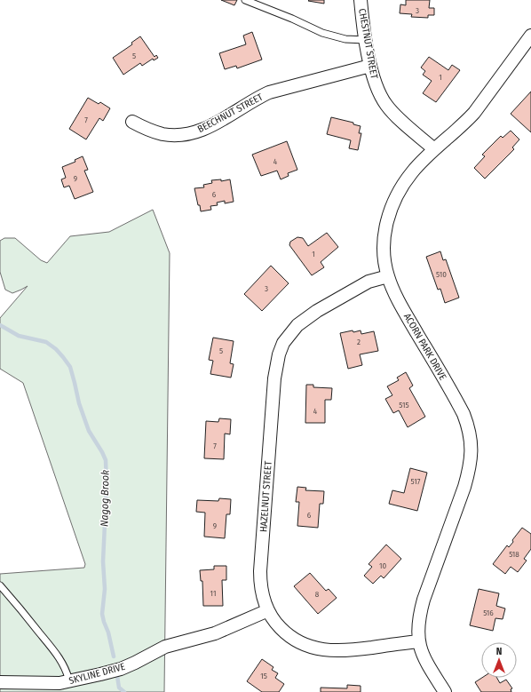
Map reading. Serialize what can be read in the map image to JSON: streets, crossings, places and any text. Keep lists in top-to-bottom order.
{
  "streets": {
    "street": [
      "CHESTNUT STREET",
      "BEECHNUT STREET",
      "ACORN PARK DRIVE",
      "HAZELNUT STREET",
      "SKYLINE DRIVE"
    ]
  },
  "crossings": [
    ["CHESTNUT STREET", "BEECHNUT STREET"],
    ["CHESTNUT STREET", "ACORN PARK DRIVE"],
    ["ACORN PARK DRIVE", "HAZELNUT STREET"],
    ["HAZELNUT STREET", "SKYLINE DRIVE"]
  ],
  "water": ["Nagog Brook"],
  "house_numbers": [
    "3",
    "5",
    "1",
    "7",
    "4",
    "9",
    "6",
    "1",
    "510",
    "3",
    "2",
    "5",
    "515",
    "4",
    "7",
    "517",
    "6",
    "9",
    "518",
    "10",
    "11",
    "8",
    "516",
    "15"
  ],
  "north": "top"
}
